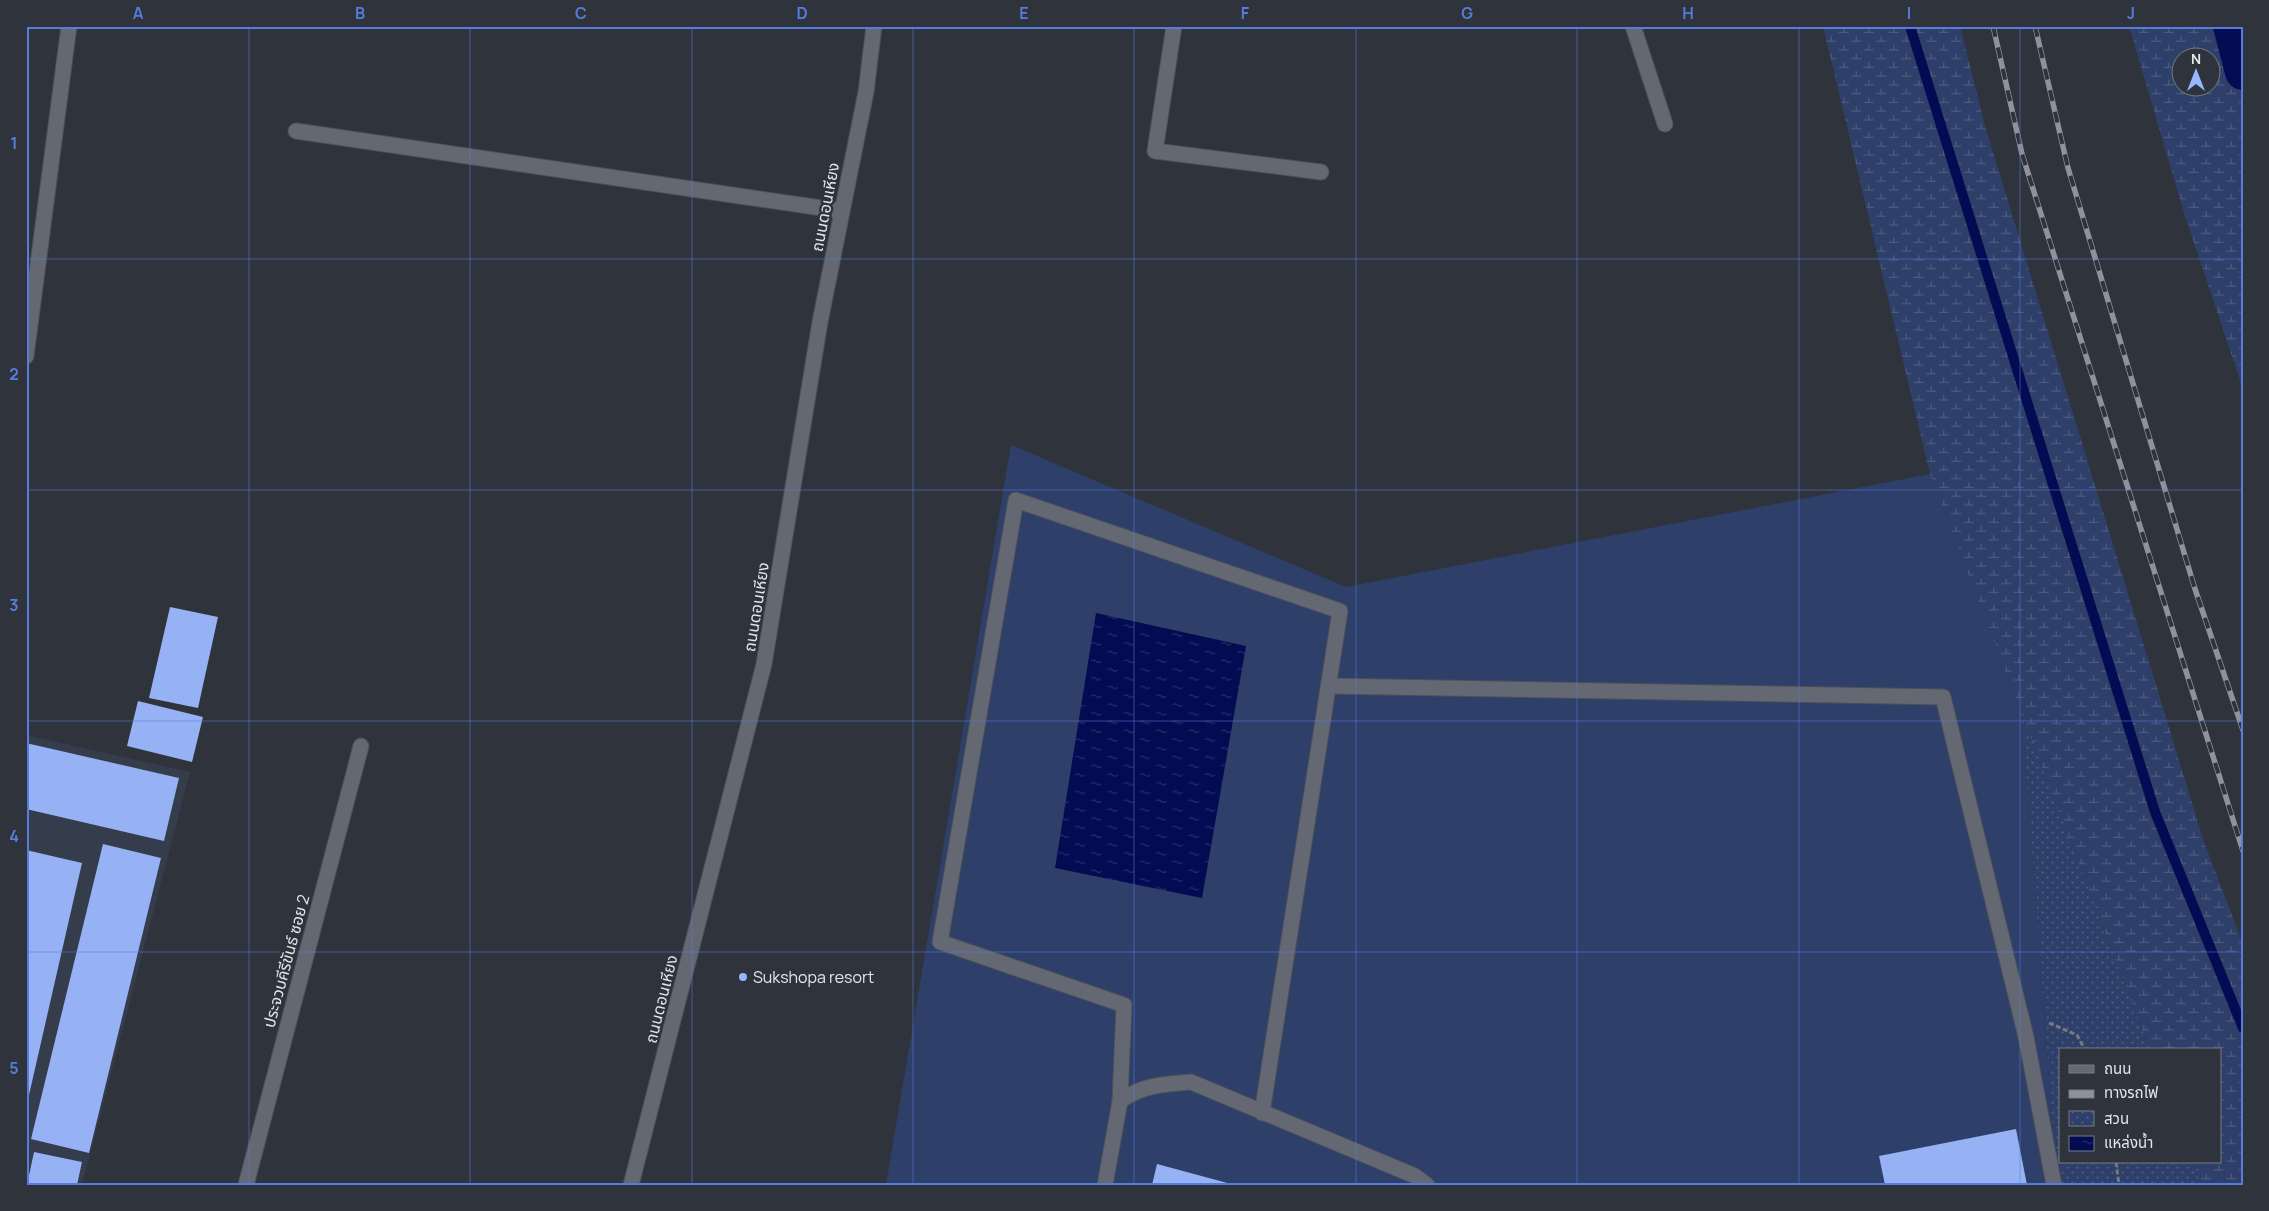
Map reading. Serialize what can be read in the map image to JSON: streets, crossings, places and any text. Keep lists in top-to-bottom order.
{
  "streets": {
    "street": ["ถนนดอนเหียง", "ประจวบคีรีขันธ์ ซอย 2"]
  },
  "places": ["Sukshopa resort"],
  "legend": [
    "ถนน",
    "ทางรถไฟ",
    "สวน",
    "แหล่งน้ำ"
  ],
  "north": "top",
  "grid": {
    "columns": [
      "A",
      "B",
      "C",
      "D",
      "E",
      "F",
      "G",
      "H",
      "I",
      "J"
    ],
    "rows": [
      "1",
      "2",
      "3",
      "4",
      "5"
    ]
  }
}
